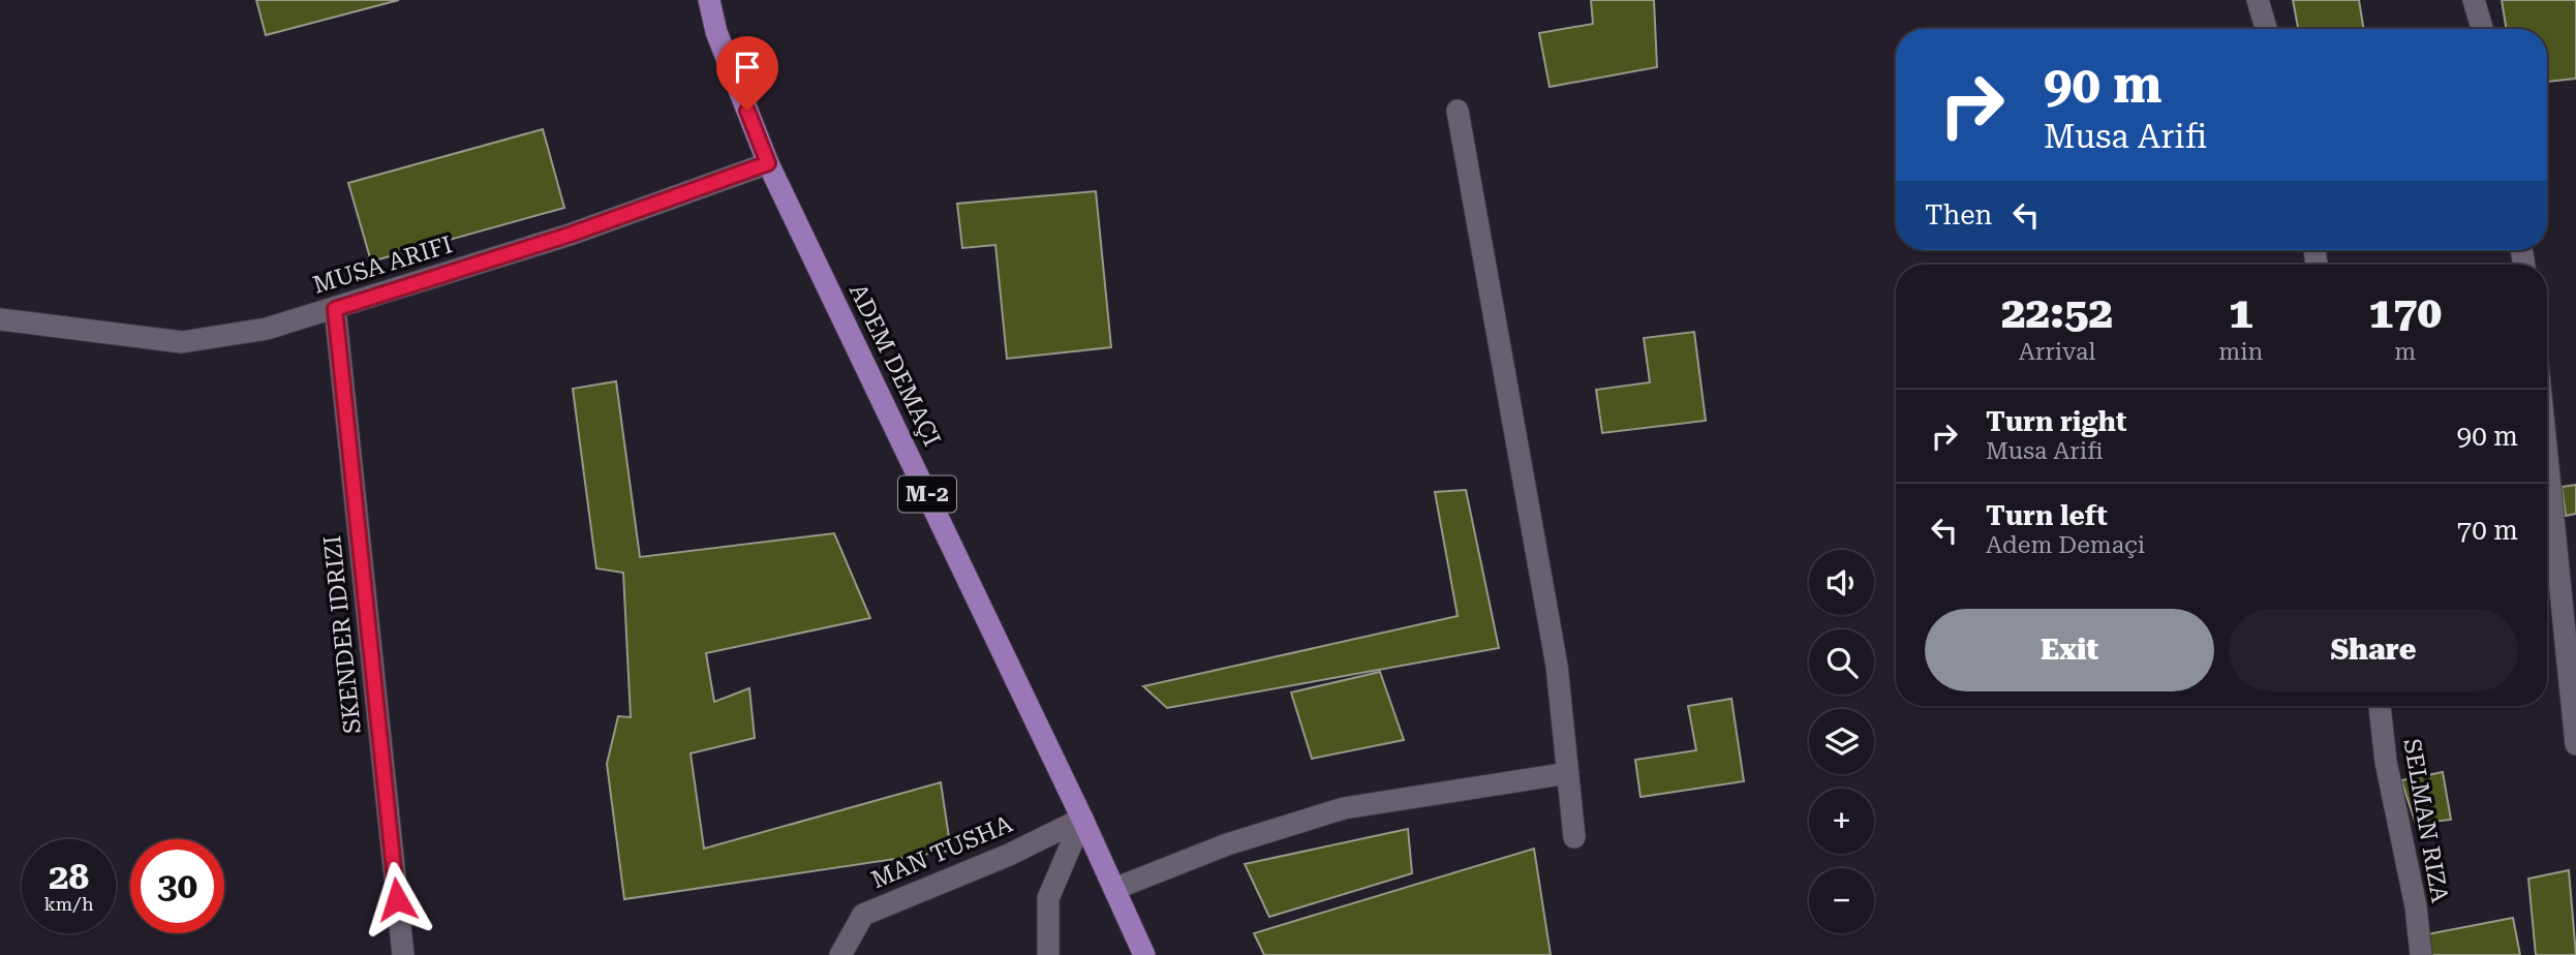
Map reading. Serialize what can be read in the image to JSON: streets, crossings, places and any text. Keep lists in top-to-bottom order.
{
  "streets": {
    "main road": ["ADEM DEMAÇI", "M-2"],
    "street": [
      "MUSA ARIFI",
      "SKENDER IDRIZI",
      "SELMAN RIZA",
      "MAN TUSHA"
    ]
  },
  "crossings": [
    ["MUSA ARIFI", "ADEM DEMAÇI"],
    ["MUSA ARIFI", "SKENDER IDRIZI"],
    ["ADEM DEMAÇI", "MAN TUSHA"]
  ],
  "page": {
    "turn": ["90 m", "Musa Arifi"],
    "then": "Then",
    "eta": [
      "22:52",
      "Arrival",
      "1",
      "min",
      "170",
      "m"
    ],
    "list": [
      {
        "name": "Turn right",
        "note": "Musa Arifi",
        "value": "90 m"
      },
      {
        "name": "Turn left",
        "note": "Adem Demaçi",
        "value": "70 m"
      }
    ],
    "map_buttons": ["+", "−"],
    "buttons": ["Exit", "Share"],
    "speed": "28 km/h",
    "limit": "30"
  }
}
